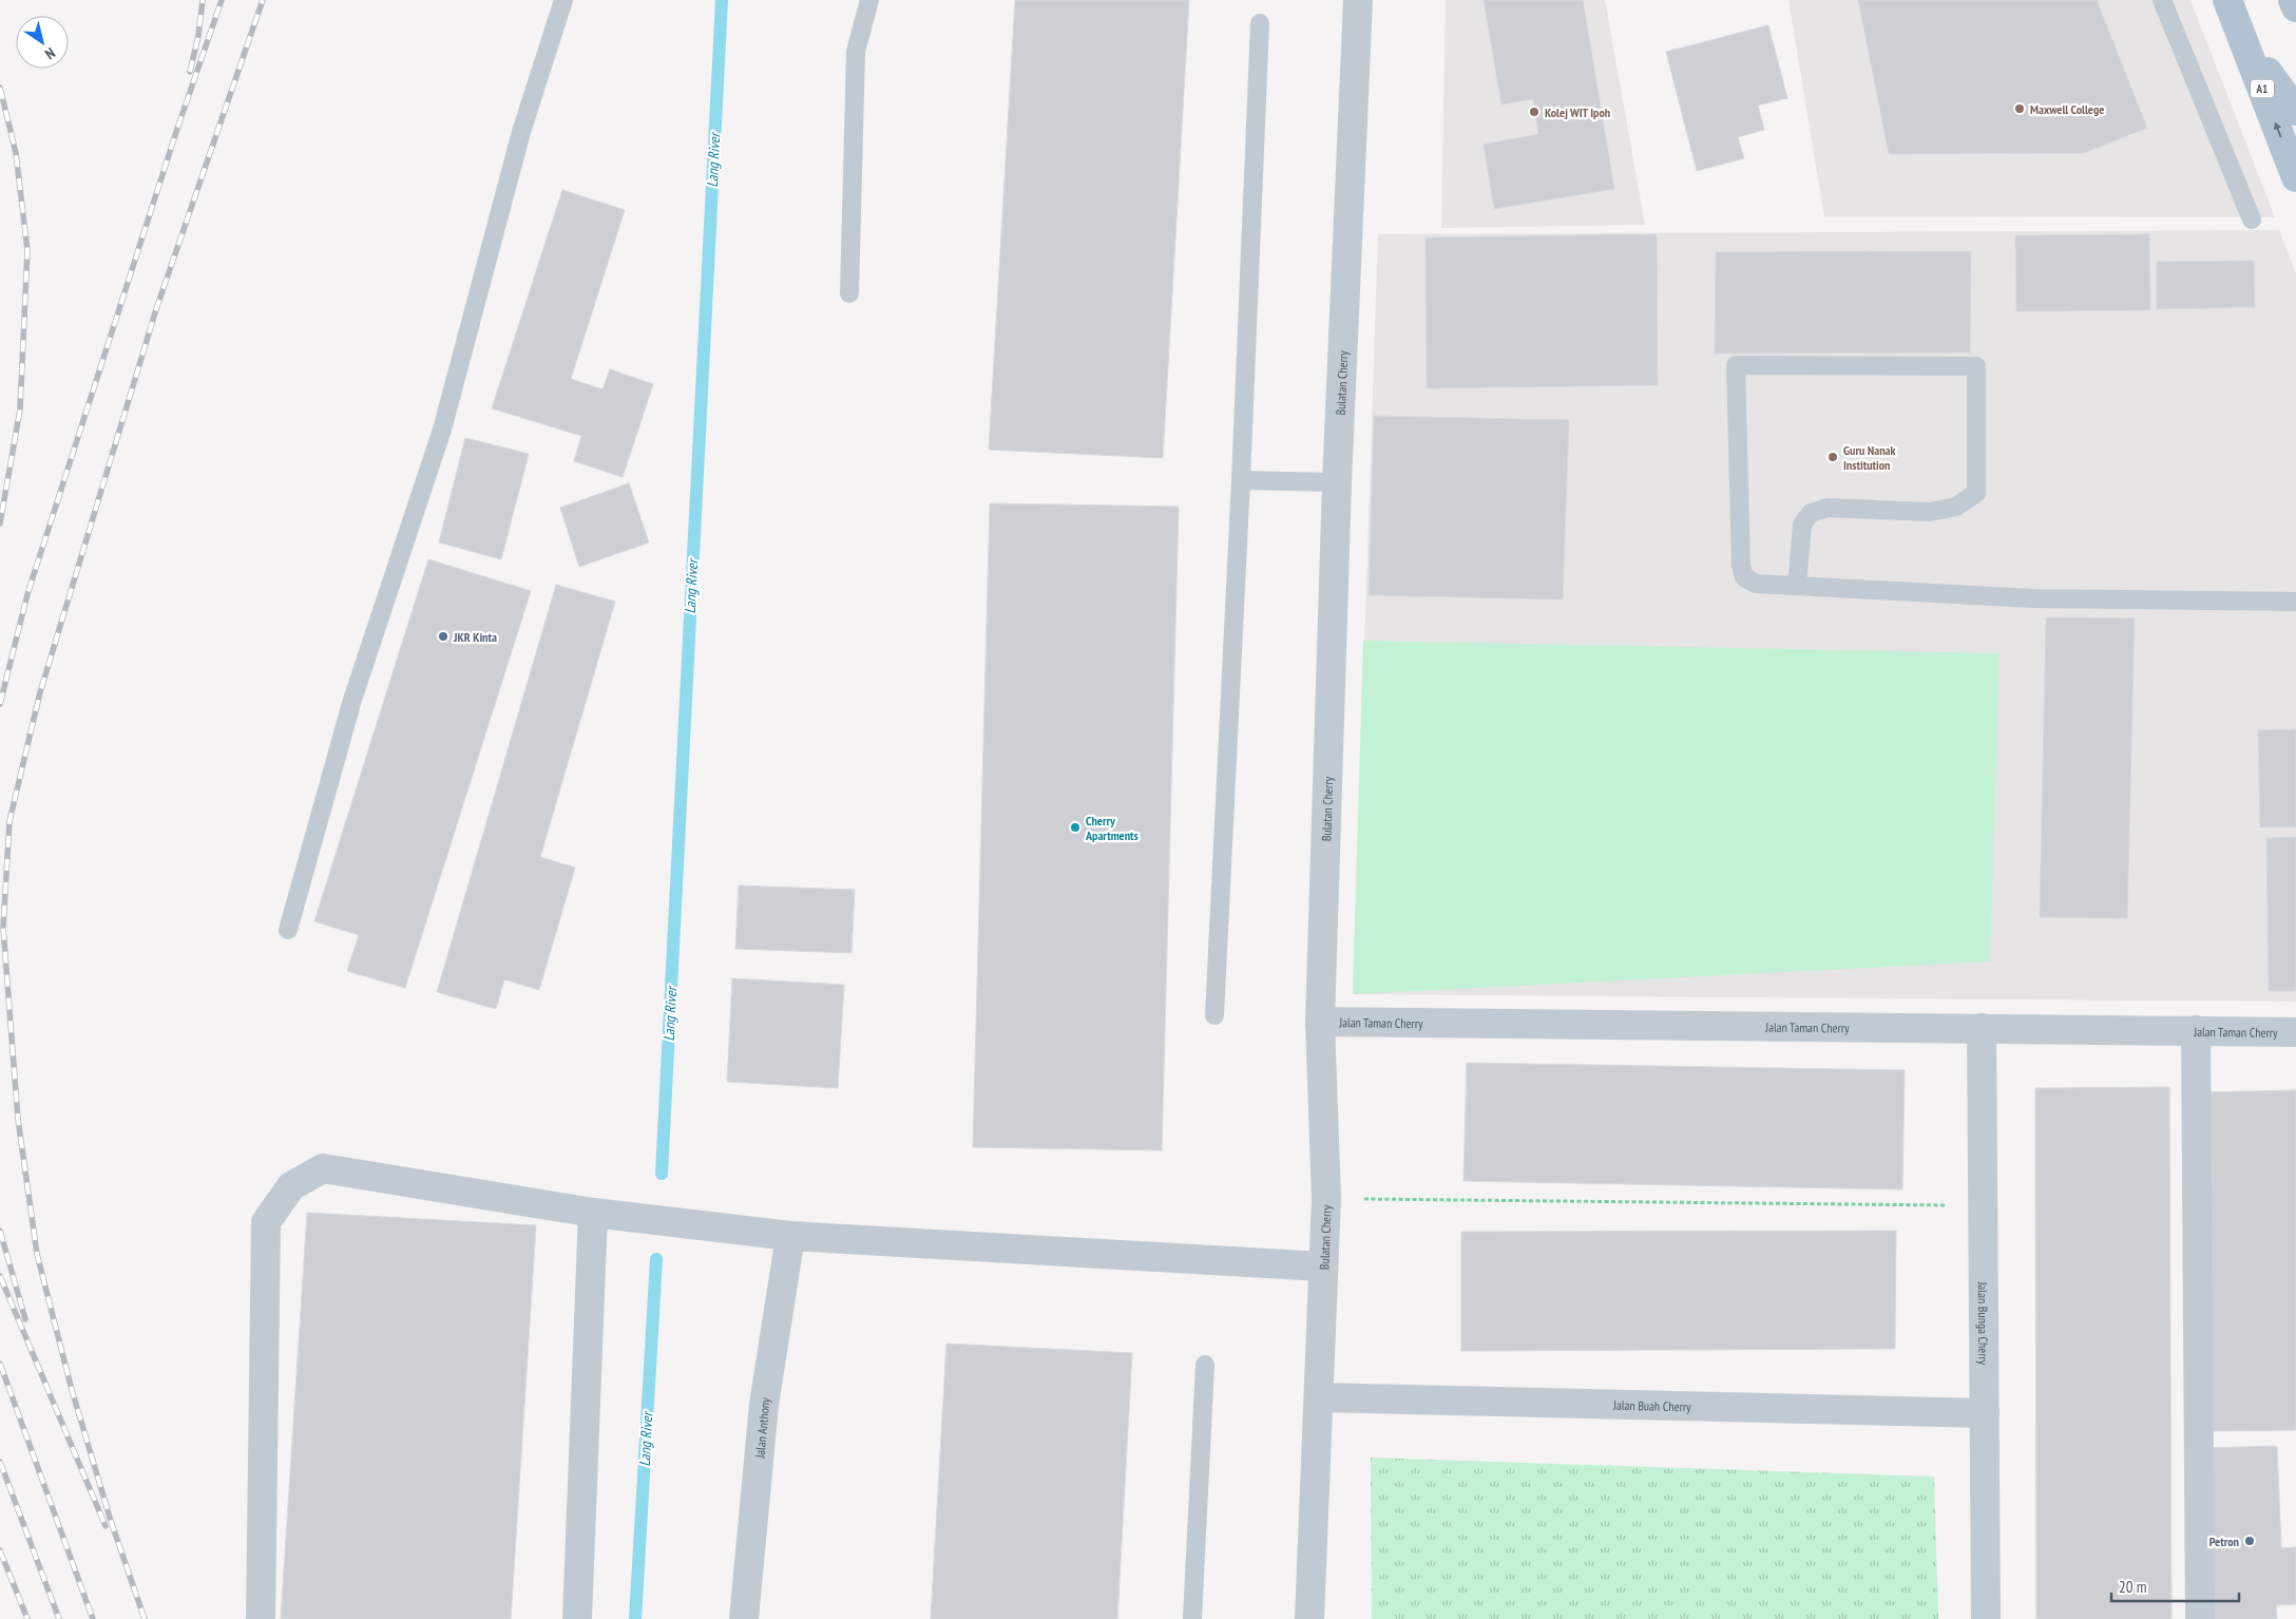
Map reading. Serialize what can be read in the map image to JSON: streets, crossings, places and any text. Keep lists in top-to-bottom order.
{
  "streets": {
    "main road": ["A1"],
    "street": [
      "Bulatan Cherry",
      "Jalan Taman Cherry",
      "Jalan Bunga Cherry",
      "Jalan Buah Cherry",
      "Jalan Anthony"
    ]
  },
  "crossings": [
    ["Bulatan Cherry", "Jalan Taman Cherry"],
    ["Bulatan Cherry", "Jalan Buah Cherry"],
    ["Jalan Taman Cherry", "Jalan Bunga Cherry"],
    ["Jalan Bunga Cherry", "Jalan Buah Cherry"]
  ],
  "water": ["Lang River"],
  "places": [
    "Maxwell College",
    "Kolej WIT Ipoh",
    "Guru Nanak Institution",
    "JKR Kinta",
    "Cherry Apartments",
    "Petron"
  ],
  "scale_bar": "20 m",
  "north": "bottom right"
}
